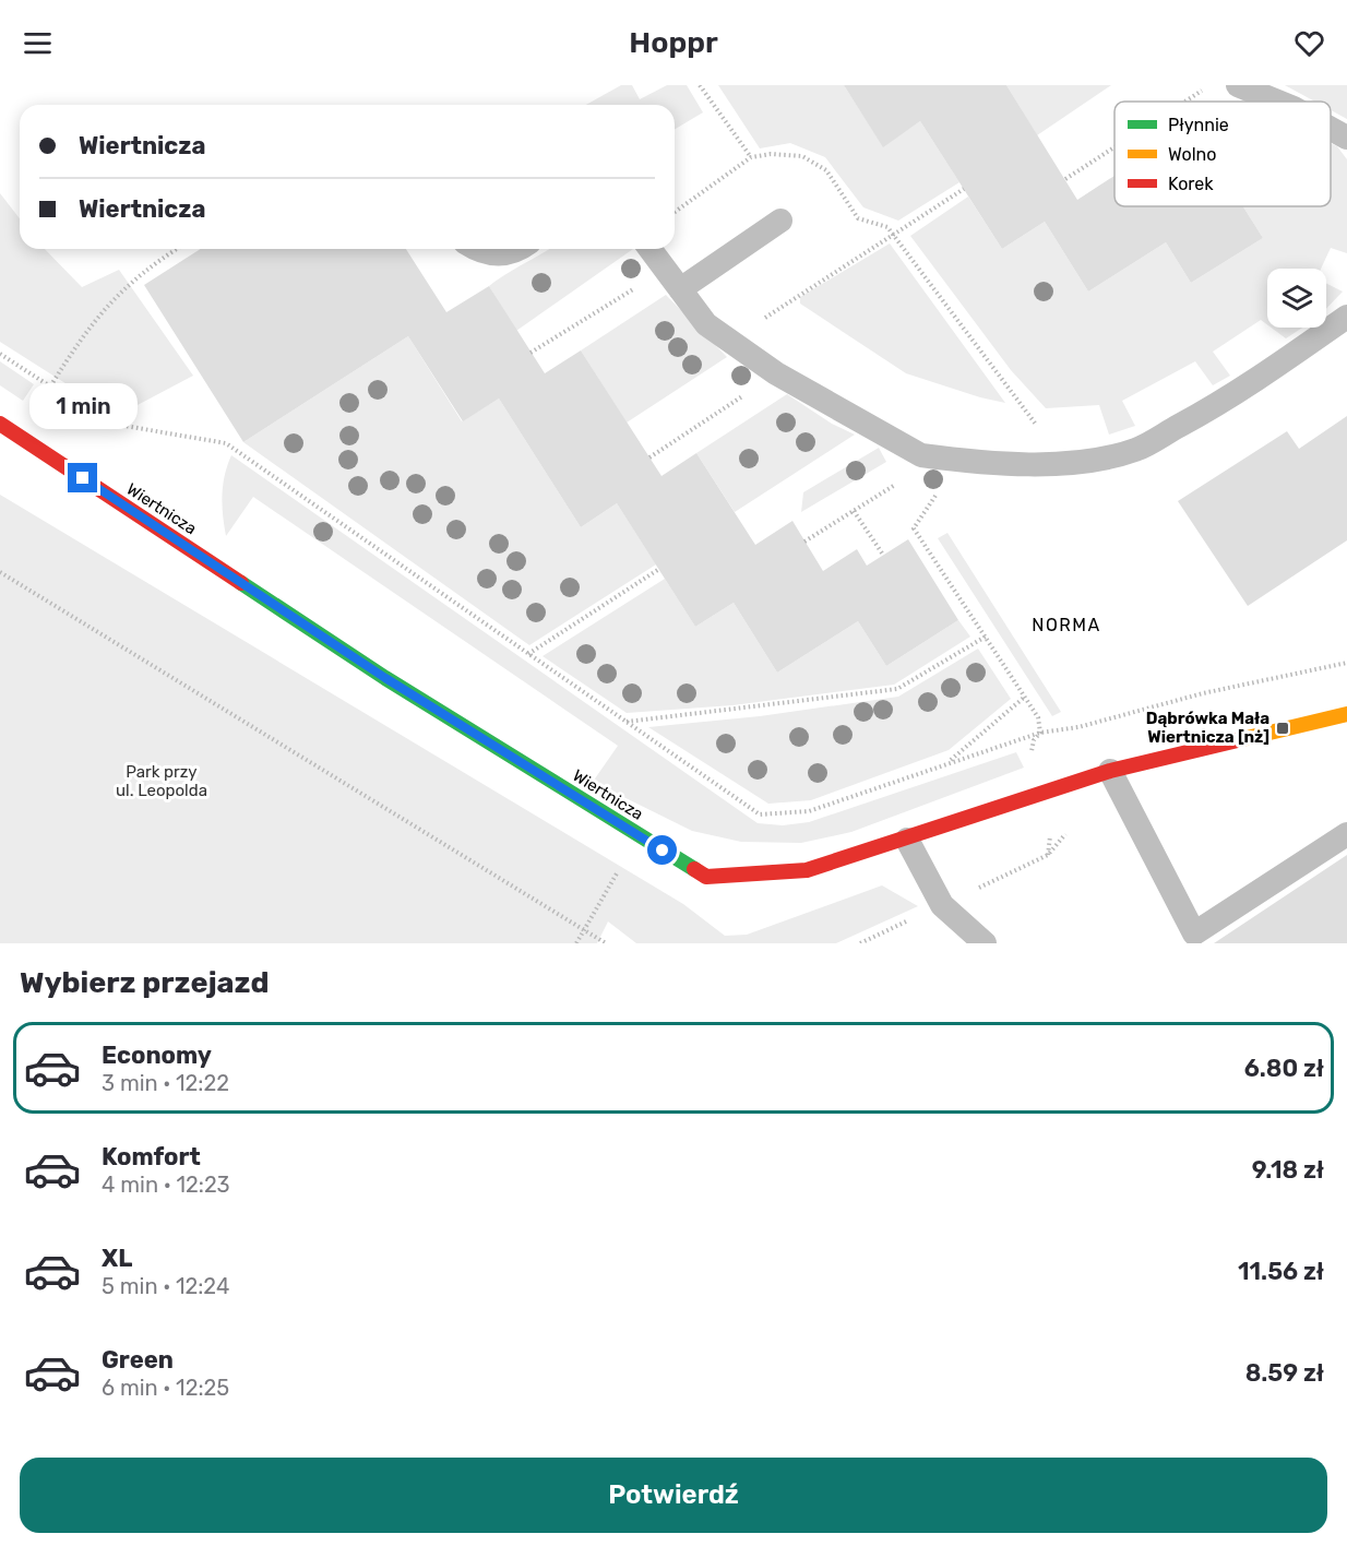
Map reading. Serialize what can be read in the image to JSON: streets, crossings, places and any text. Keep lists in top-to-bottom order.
{
  "streets": {
    "street": ["Wiertnicza"]
  },
  "districts": ["NORMA"],
  "parks": ["Park przy ul. Leopolda"],
  "places": {
    "transit": ["Dąbrówka Mała Wiertnicza [nż]"]
  },
  "legend": ["Płynnie", "Wolno", "Korek"],
  "page": {
    "header": "Hoppr",
    "banner": ["Wiertnicza", "Wiertnicza"],
    "bubble": "1 min",
    "heading": "Wybierz przejazd",
    "list": [
      {
        "name": "Economy",
        "note": "3 min · 12:22",
        "value": "6.80 zł"
      },
      {
        "name": "Komfort",
        "note": "4 min · 12:23",
        "value": "9.18 zł"
      },
      {
        "name": "XL",
        "note": "5 min · 12:24",
        "value": "11.56 zł"
      },
      {
        "name": "Green",
        "note": "6 min · 12:25",
        "value": "8.59 zł"
      }
    ],
    "buttons": "Potwierdź"
  }
}
